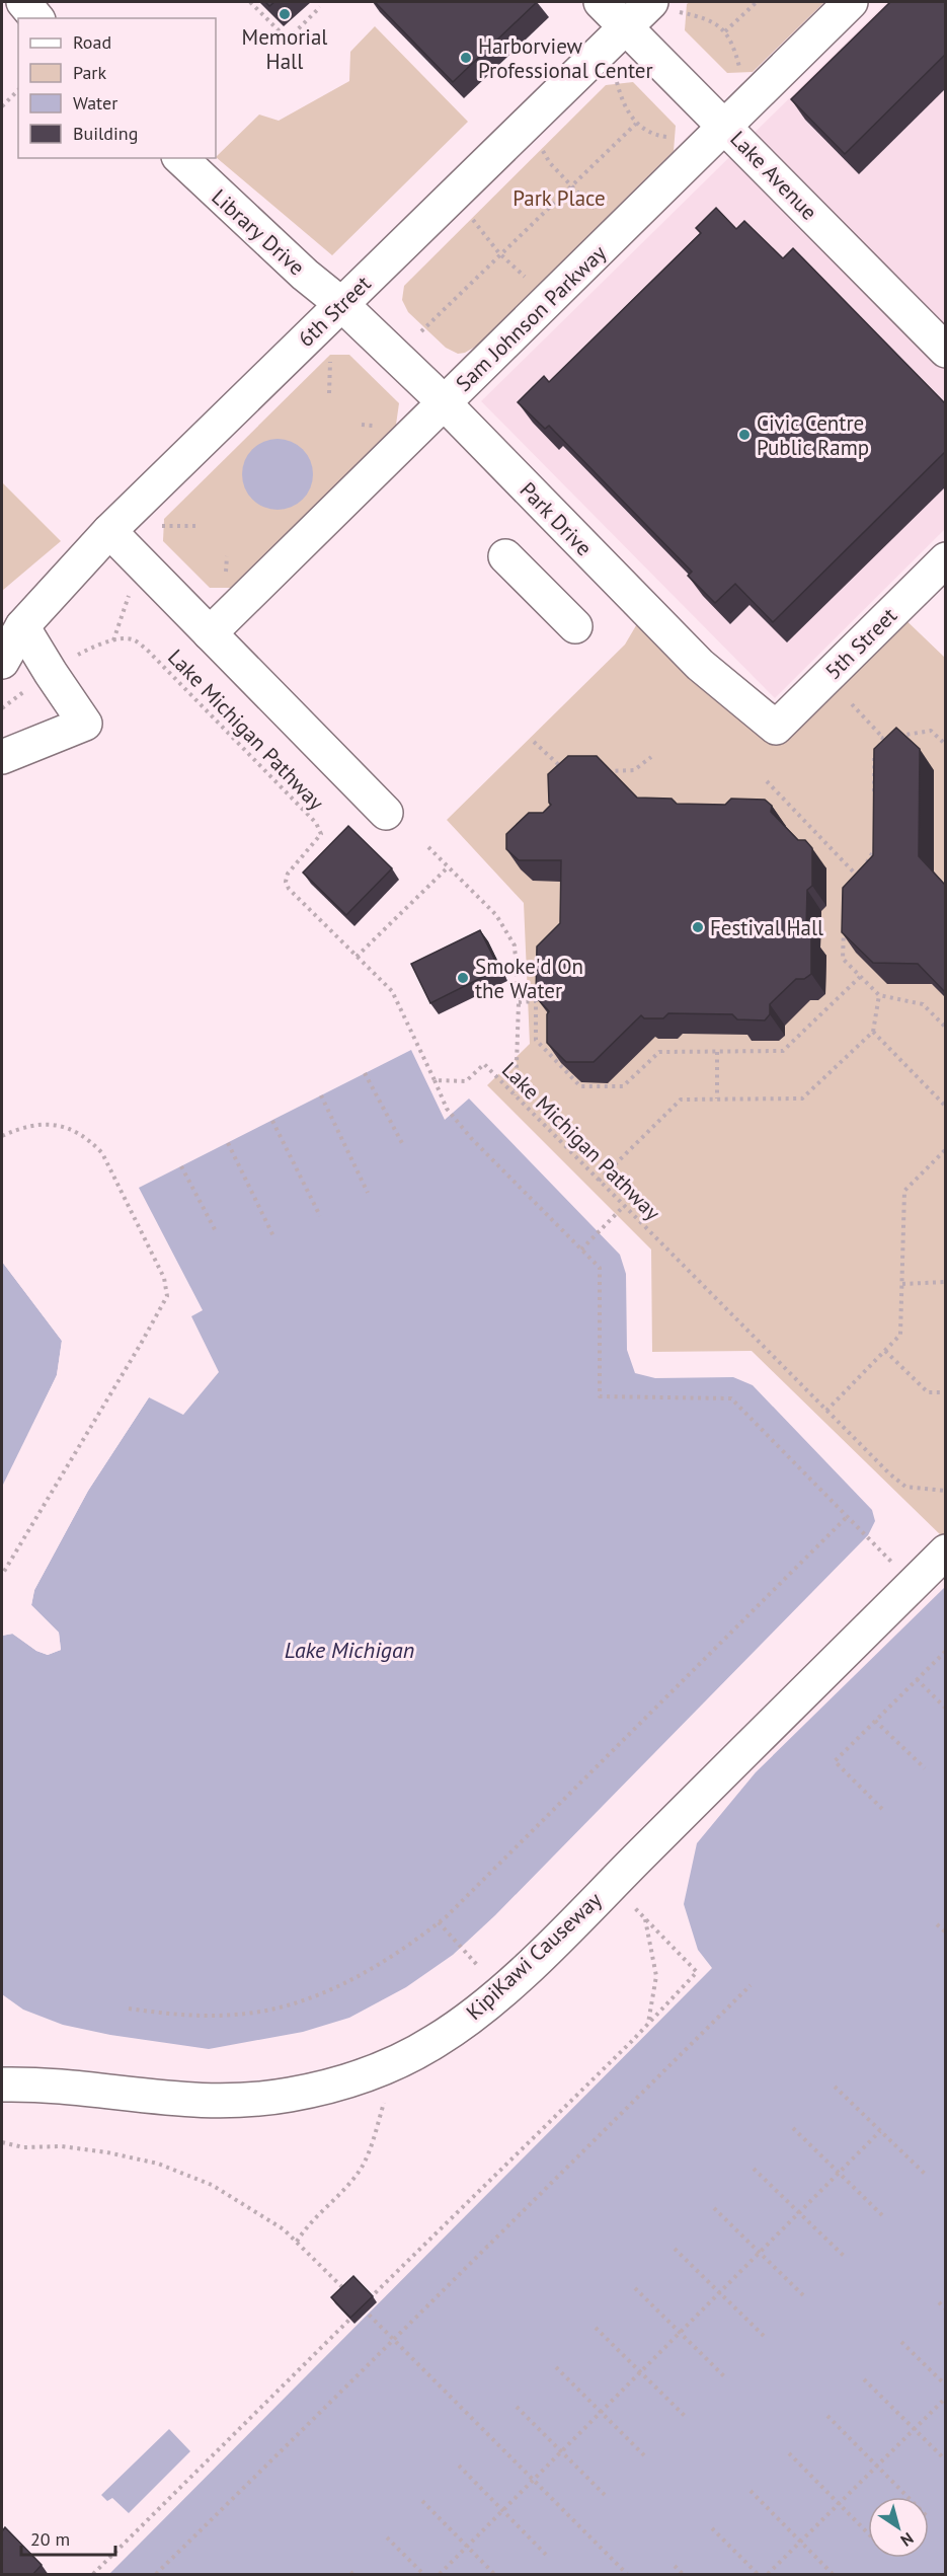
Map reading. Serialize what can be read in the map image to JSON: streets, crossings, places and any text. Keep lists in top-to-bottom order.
{
  "streets": {
    "street": [
      "Lake Avenue",
      "Library Drive",
      "6th Street",
      "Sam Johnson Parkway",
      "Park Drive",
      "5th Street",
      "KipiKawi Causeway"
    ],
    "path": ["Lake Michigan Pathway"]
  },
  "crossings": [
    ["Lake Avenue", "6th Street"],
    ["Lake Avenue", "Sam Johnson Parkway"],
    ["Library Drive", "6th Street"],
    ["Library Drive", "Park Drive"],
    ["6th Street", "Park Drive"],
    ["Sam Johnson Parkway", "Park Drive"],
    ["Park Drive", "5th Street"]
  ],
  "water": ["Lake Michigan"],
  "parks": ["Park Place"],
  "places": [
    "Memorial Hall",
    "Harborview Professional Center",
    "Civic Centre Public Ramp",
    "Festival Hall",
    "Smoke'd On the Water"
  ],
  "legend": [
    "Road",
    "Park",
    "Water",
    "Building"
  ],
  "scale_bar": "20 m",
  "north": "bottom right"
}
